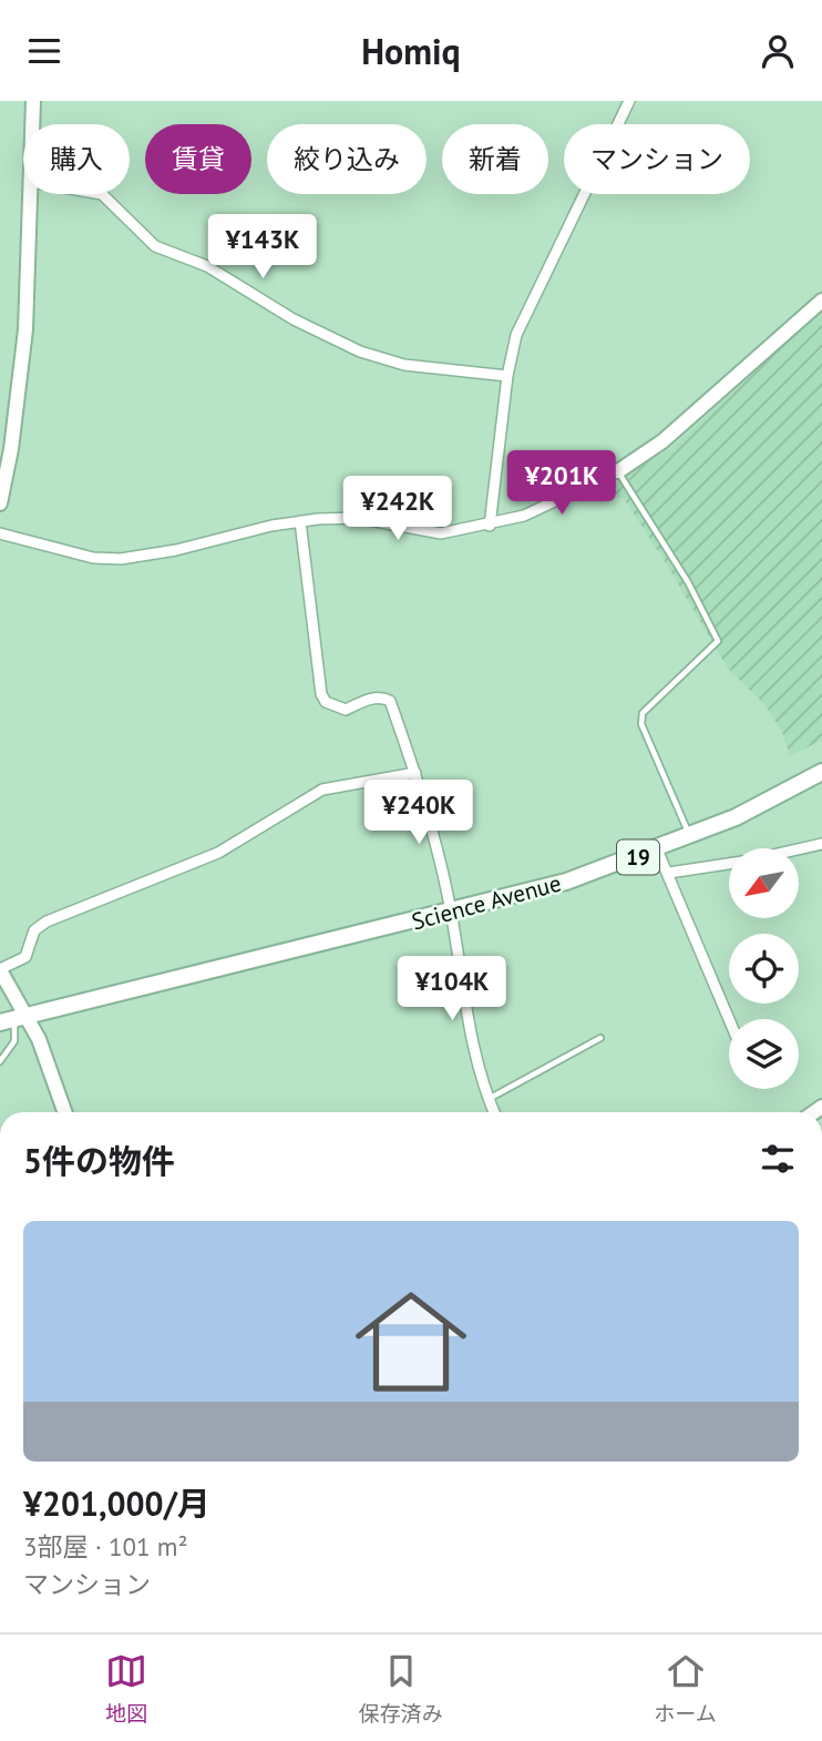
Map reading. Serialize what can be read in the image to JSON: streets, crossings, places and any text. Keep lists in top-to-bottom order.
{
  "streets": {
    "main road": ["19", "Science Avenue"]
  },
  "north": "bottom left",
  "page": {
    "header": "Homiq",
    "chip": [
      "購入",
      "賃貸",
      "絞り込み",
      "新着",
      "マンション"
    ],
    "price": [
      "¥143K",
      "¥201K",
      "¥242K",
      "¥240K",
      "¥104K"
    ],
    "heading": "5件の物件",
    "list": [
      {
        "name": "¥201,000/月",
        "note": "3部屋 · 101 m² · マンション"
      }
    ],
    "tabs": ["地図", "保存済み", "ホーム"]
  }
}
